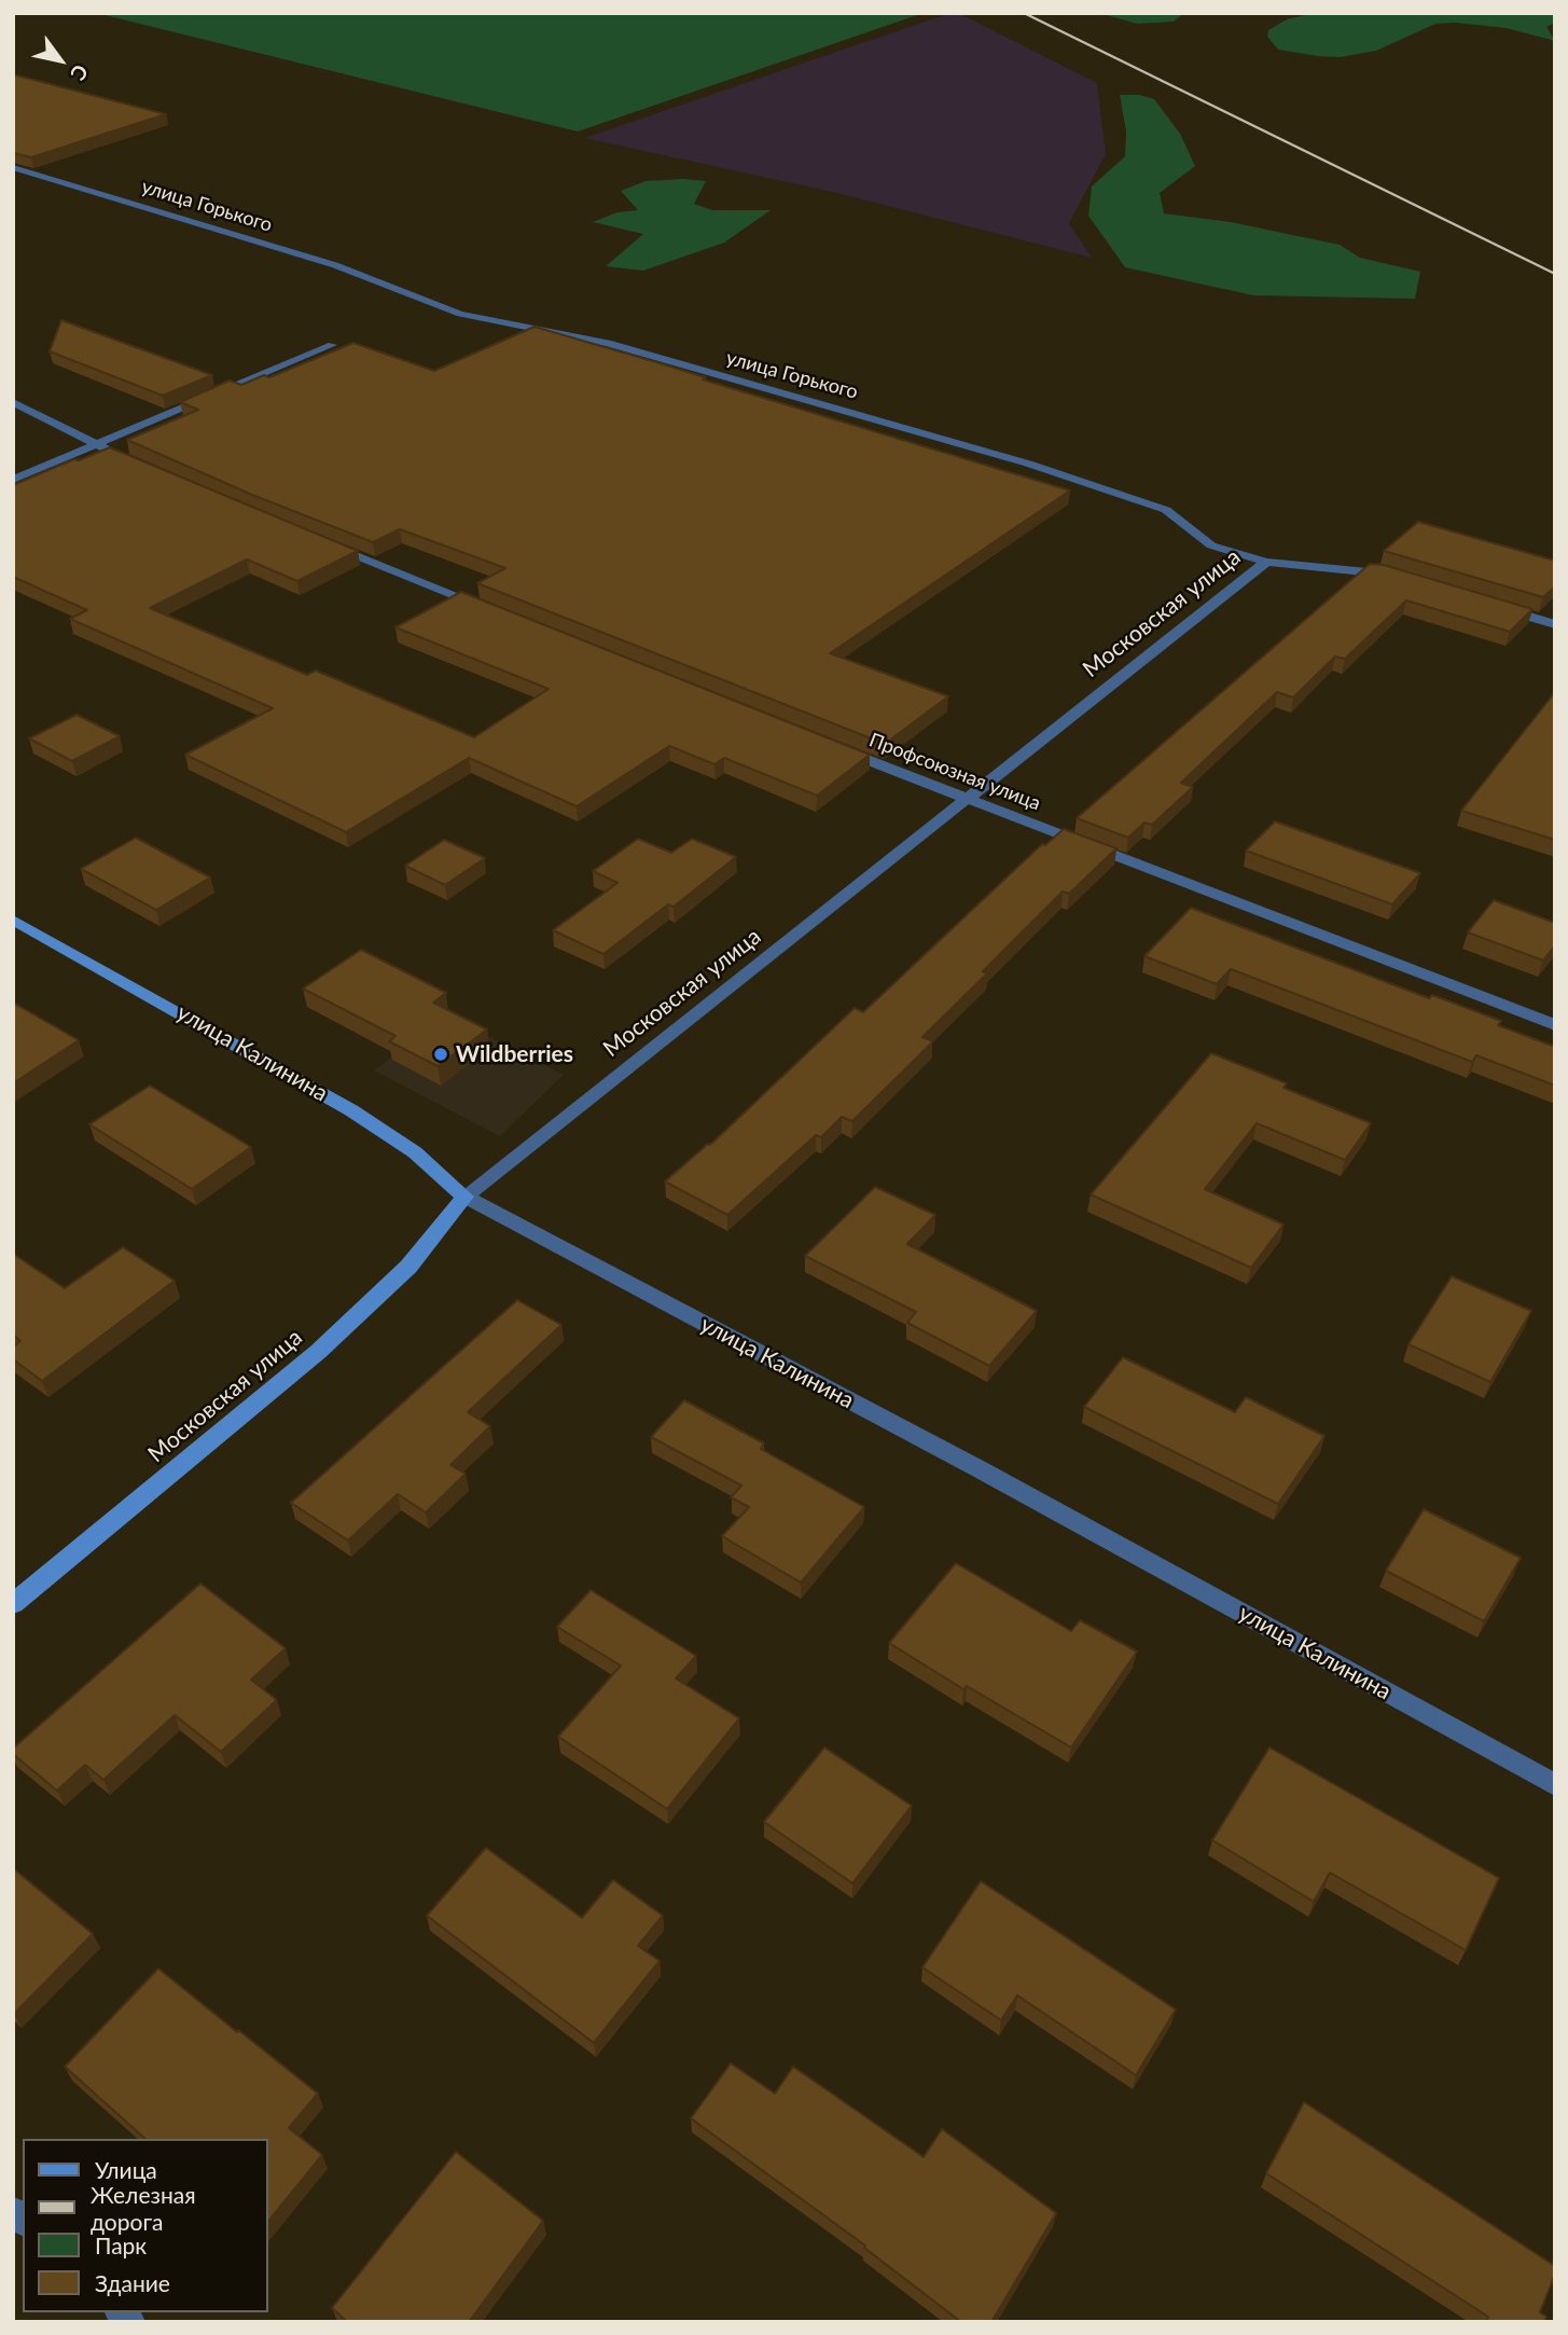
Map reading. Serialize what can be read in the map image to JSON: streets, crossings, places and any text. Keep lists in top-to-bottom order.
{
  "streets": {
    "main road": ["Московская улица", "улица Калинина"],
    "street": ["улица Горького", "Профсоюзная улица"]
  },
  "crossings": [
    ["улица Горького", "Московская улица"],
    ["Московская улица", "Профсоюзная улица"],
    ["Московская улица", "улица Калинина"]
  ],
  "places": ["Wildberries"],
  "legend": [
    "Улица",
    "Железная дорога",
    "Парк",
    "Здание"
  ],
  "north": "bottom right"
}
